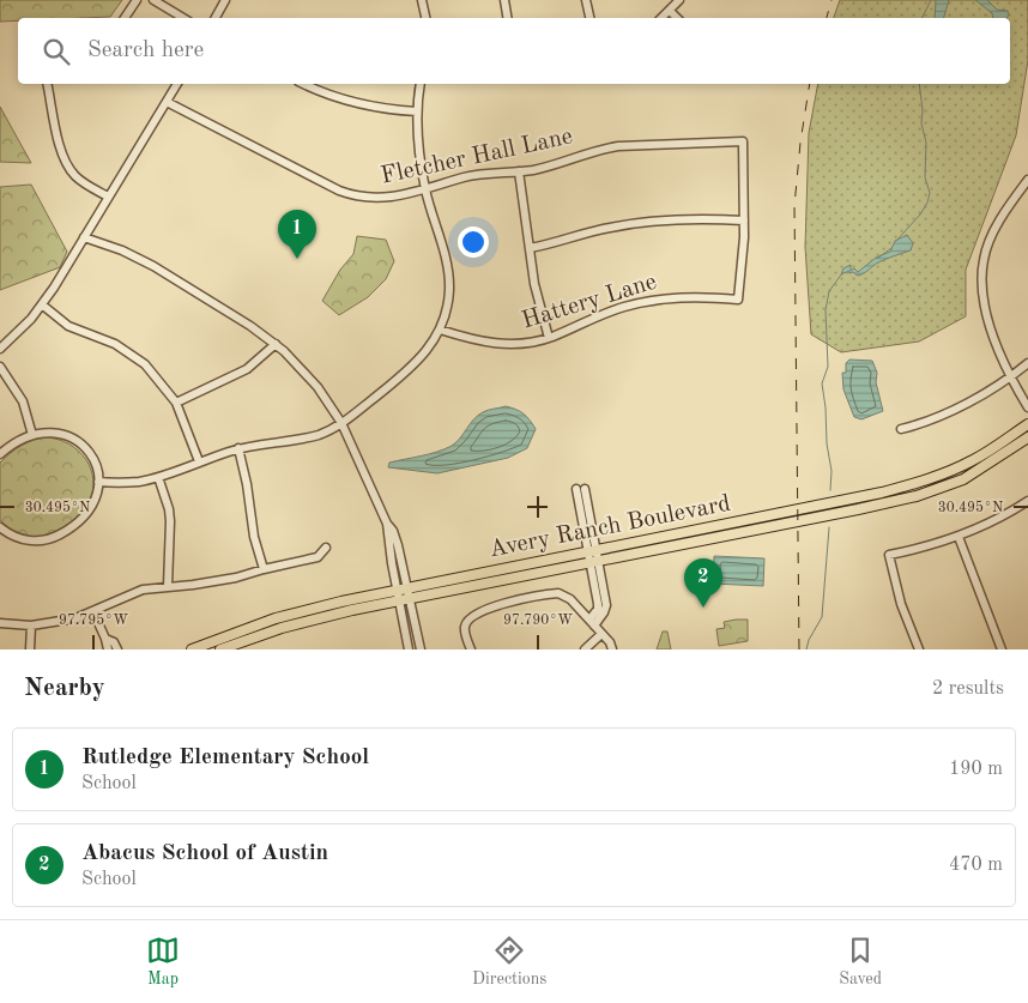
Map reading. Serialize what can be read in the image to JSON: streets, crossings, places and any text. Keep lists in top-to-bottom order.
{
  "streets": {
    "main road": ["Avery Ranch Boulevard"],
    "street": ["Fletcher Hall Lane", "Hattery Lane"]
  },
  "crossings": [
    ["Fletcher Hall Lane", "Hattery Lane"]
  ],
  "page": {
    "search": "Search here",
    "pins": ["1", "2"],
    "heading": ["Nearby", "2 results"],
    "list": [
      {
        "mark": "1",
        "name": "Rutledge Elementary School",
        "note": "School",
        "value": "190 m"
      },
      {
        "mark": "2",
        "name": "Abacus School of Austin",
        "note": "School",
        "value": "470 m"
      }
    ],
    "nav": ["Map", "Directions", "Saved"]
  },
  "coordinates": ["30.495°N", "97.795°W", "97.790°W"]
}
